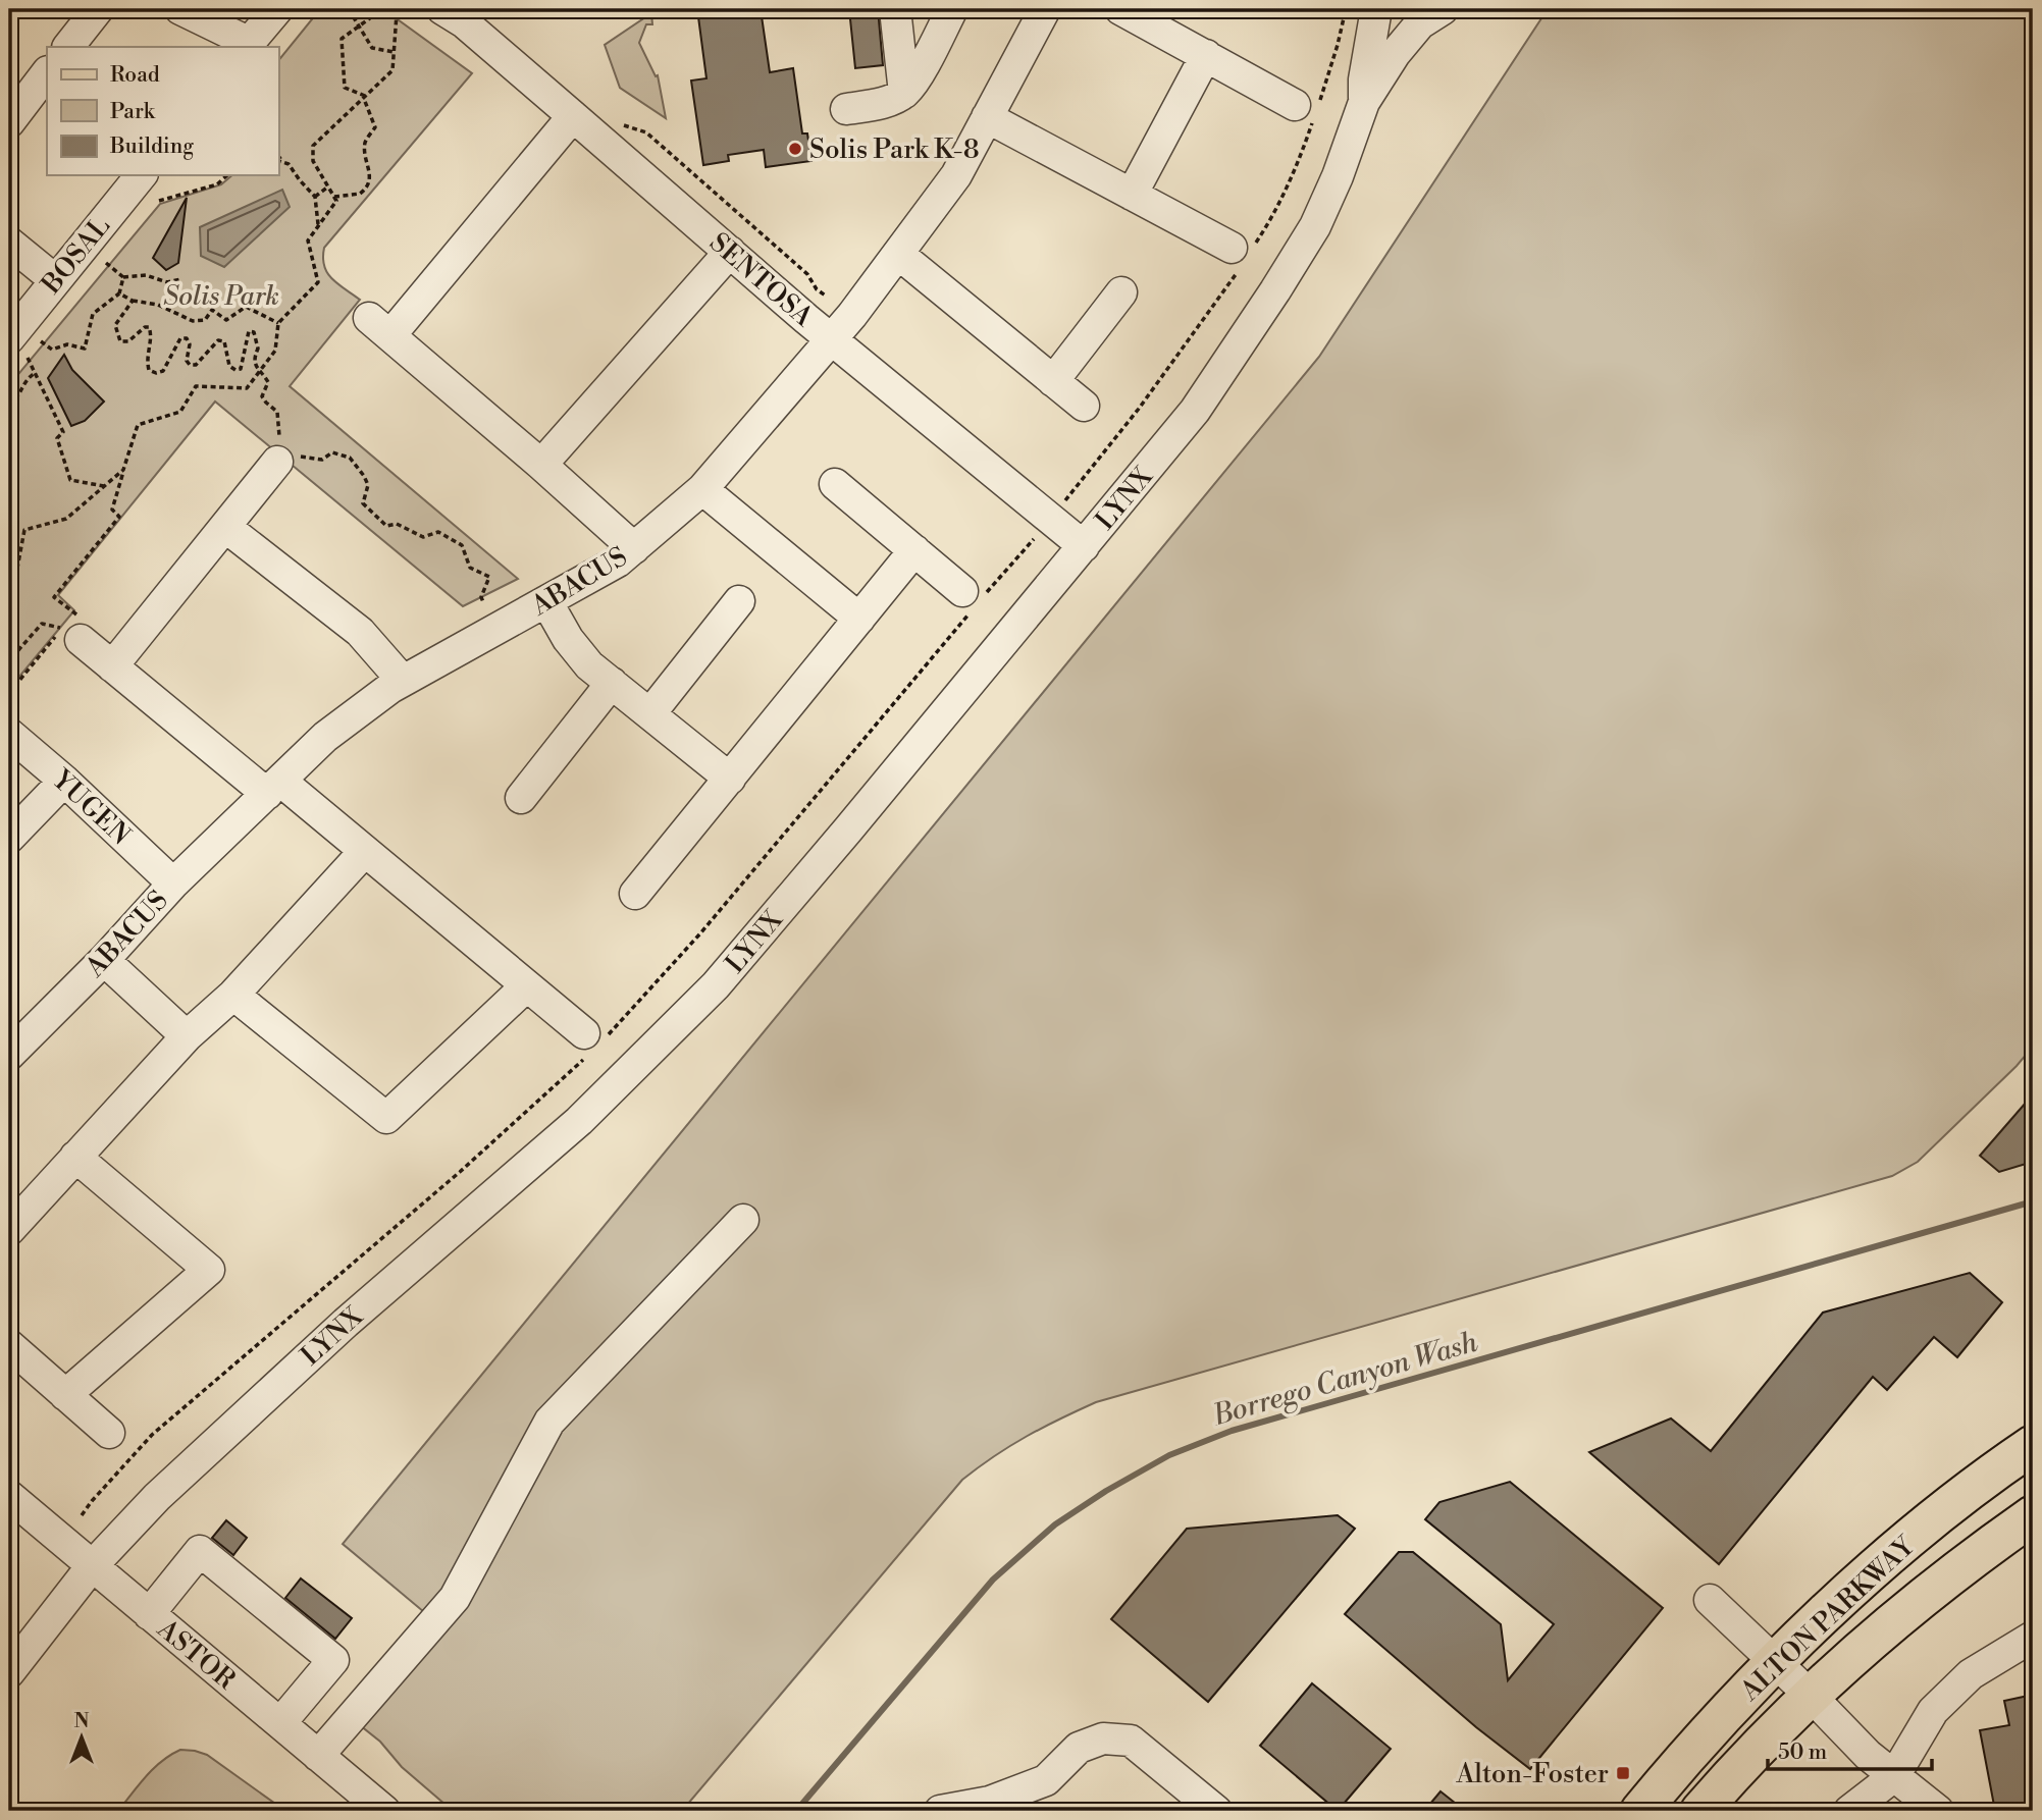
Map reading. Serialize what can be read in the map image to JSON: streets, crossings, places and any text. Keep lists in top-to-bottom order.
{
  "streets": {
    "main road": ["ALTON PARKWAY"],
    "street": [
      "BOSAL",
      "SENTOSA",
      "LYNX",
      "ABACUS",
      "YUGEN",
      "ASTOR"
    ]
  },
  "crossings": [
    ["SENTOSA", "LYNX"],
    ["SENTOSA", "ABACUS"],
    ["LYNX", "ASTOR"],
    ["ABACUS", "YUGEN"]
  ],
  "water": ["Borrego Canyon Wash"],
  "parks": ["Solis Park"],
  "places": {
    "other": ["Solis Park K-8"],
    "transit": ["Alton-Foster"]
  },
  "legend": ["Road", "Park", "Building"],
  "scale_bar": "50 m",
  "north": "top"
}
